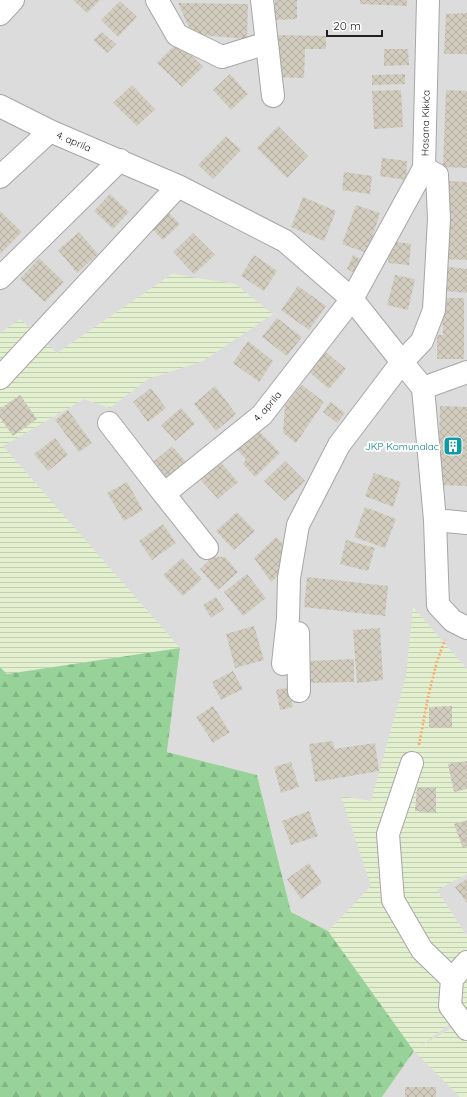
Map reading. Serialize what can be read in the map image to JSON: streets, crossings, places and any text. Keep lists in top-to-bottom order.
{
  "streets": {
    "street": ["Hasana Kikića", "4. aprila"]
  },
  "crossings": [
    ["Hasana Kikića", "4. aprila"]
  ],
  "places": {
    "building": ["JKP Komunalac"]
  },
  "scale_bar": "20 m"
}
